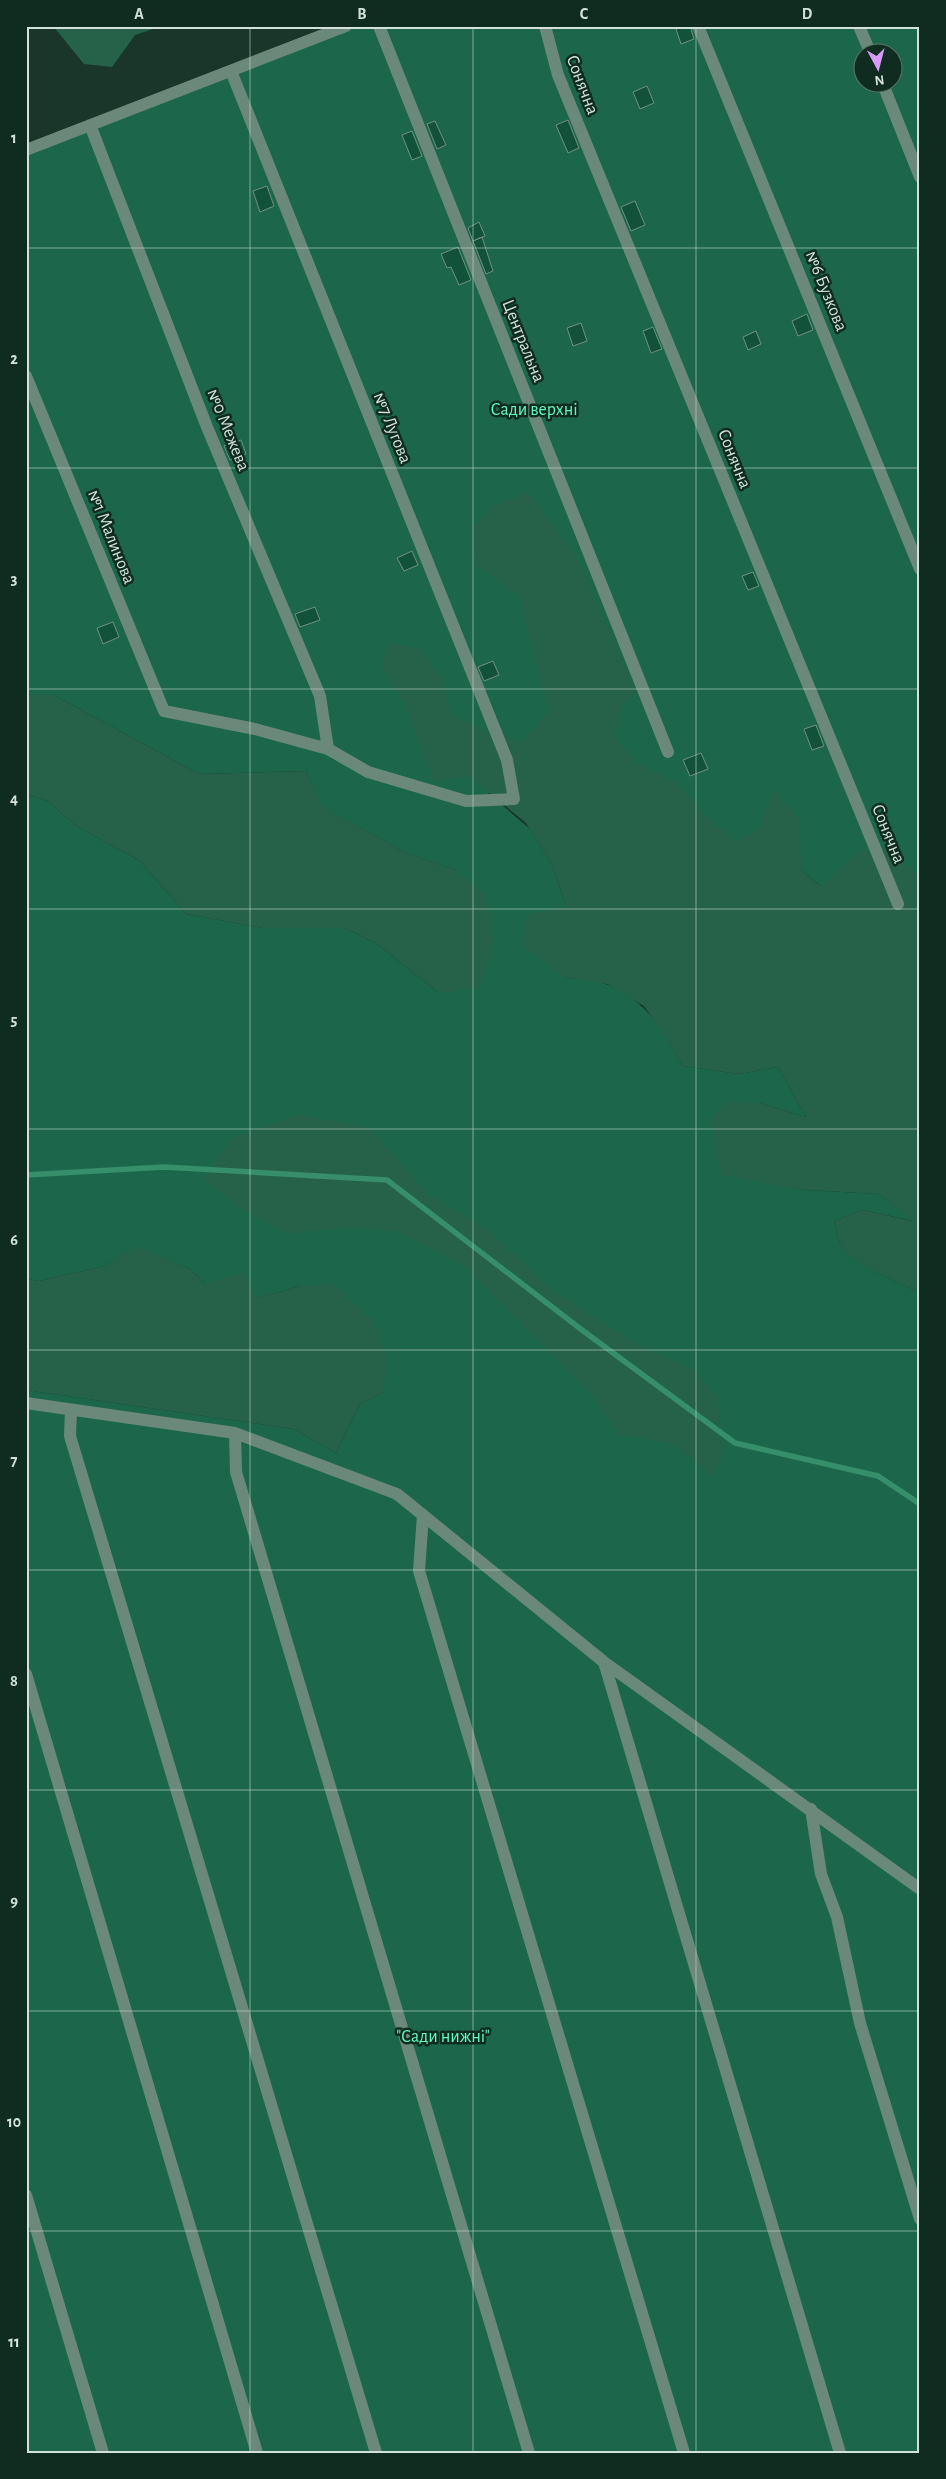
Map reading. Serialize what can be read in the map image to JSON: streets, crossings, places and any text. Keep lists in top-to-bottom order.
{
  "streets": {
    "street": [
      "Сонячна",
      "№6 Бузкова",
      "Центральна",
      "№7 Лугова",
      "№0 Межева",
      "№1 Малинова"
    ]
  },
  "crossings": [
    ["№7 Лугова", "№0 Межева"],
    ["№7 Лугова", "№1 Малинова"],
    ["№0 Межева", "№1 Малинова"]
  ],
  "parks": ["Сади верхні", "\"Сади нижні\""],
  "north": "bottom",
  "grid": {
    "columns": [
      "A",
      "B",
      "C",
      "D"
    ],
    "rows": [
      "1",
      "2",
      "3",
      "4",
      "5",
      "6",
      "7",
      "8",
      "9",
      "10",
      "11"
    ]
  }
}
